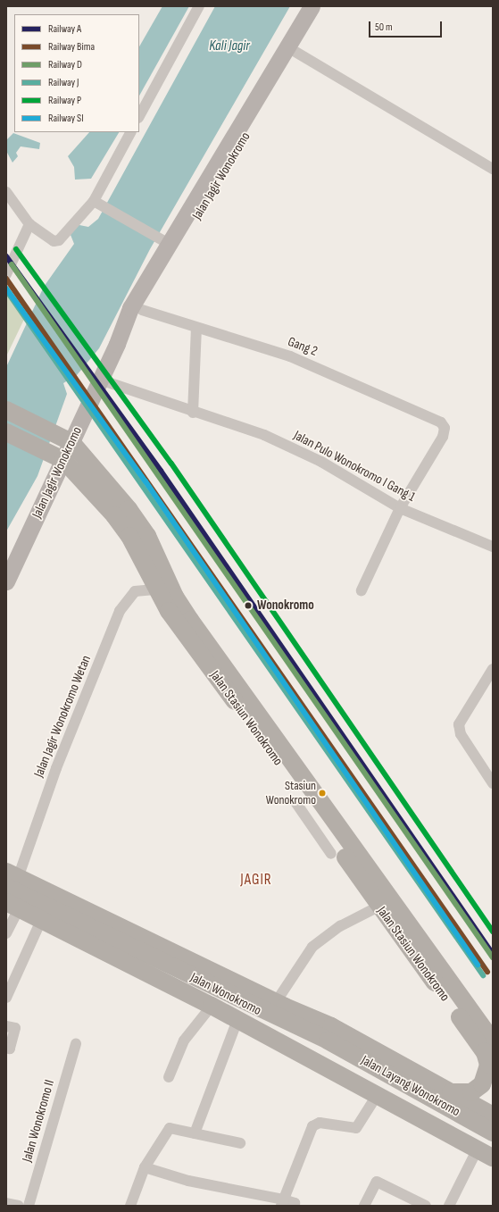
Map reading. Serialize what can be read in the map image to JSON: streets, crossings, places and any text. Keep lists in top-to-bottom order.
{
  "streets": {
    "highway": ["Jalan Stasiun Wonokromo", "Jalan Wonokromo", "Jalan Layang Wonokromo"],
    "main road": ["Jalan Jagir Wonokromo"],
    "street": [
      "Gang 2",
      "Jalan Pulo Wonokromo I Gang 1",
      "Jalan Jagir Wonokromo Wetan",
      "Jalan Wonokromo II"
    ]
  },
  "crossings": [
    ["Jalan Jagir Wonokromo", "Gang 2"],
    ["Jalan Jagir Wonokromo", "Jalan Pulo Wonokromo I Gang 1"],
    ["Jalan Jagir Wonokromo", "Jalan Stasiun Wonokromo"],
    ["Gang 2", "Jalan Pulo Wonokromo I Gang 1"],
    ["Jalan Jagir Wonokromo Wetan", "Jalan Stasiun Wonokromo"],
    ["Jalan Jagir Wonokromo Wetan", "Jalan Wonokromo"],
    ["Jalan Wonokromo", "Jalan Layang Wonokromo"]
  ],
  "districts": ["JAGIR"],
  "water": ["Kali Jagir"],
  "places": ["Wonokromo", "Stasiun Wonokromo"],
  "lines": [
    "rail line P",
    "rail line A",
    "rail line D",
    "rail line Bima",
    "rail line SI",
    "rail line J"
  ],
  "legend": [
    "Railway A",
    "Railway Bima",
    "Railway D",
    "Railway J",
    "Railway P",
    "Railway SI"
  ],
  "scale_bar": "50 m"
}
